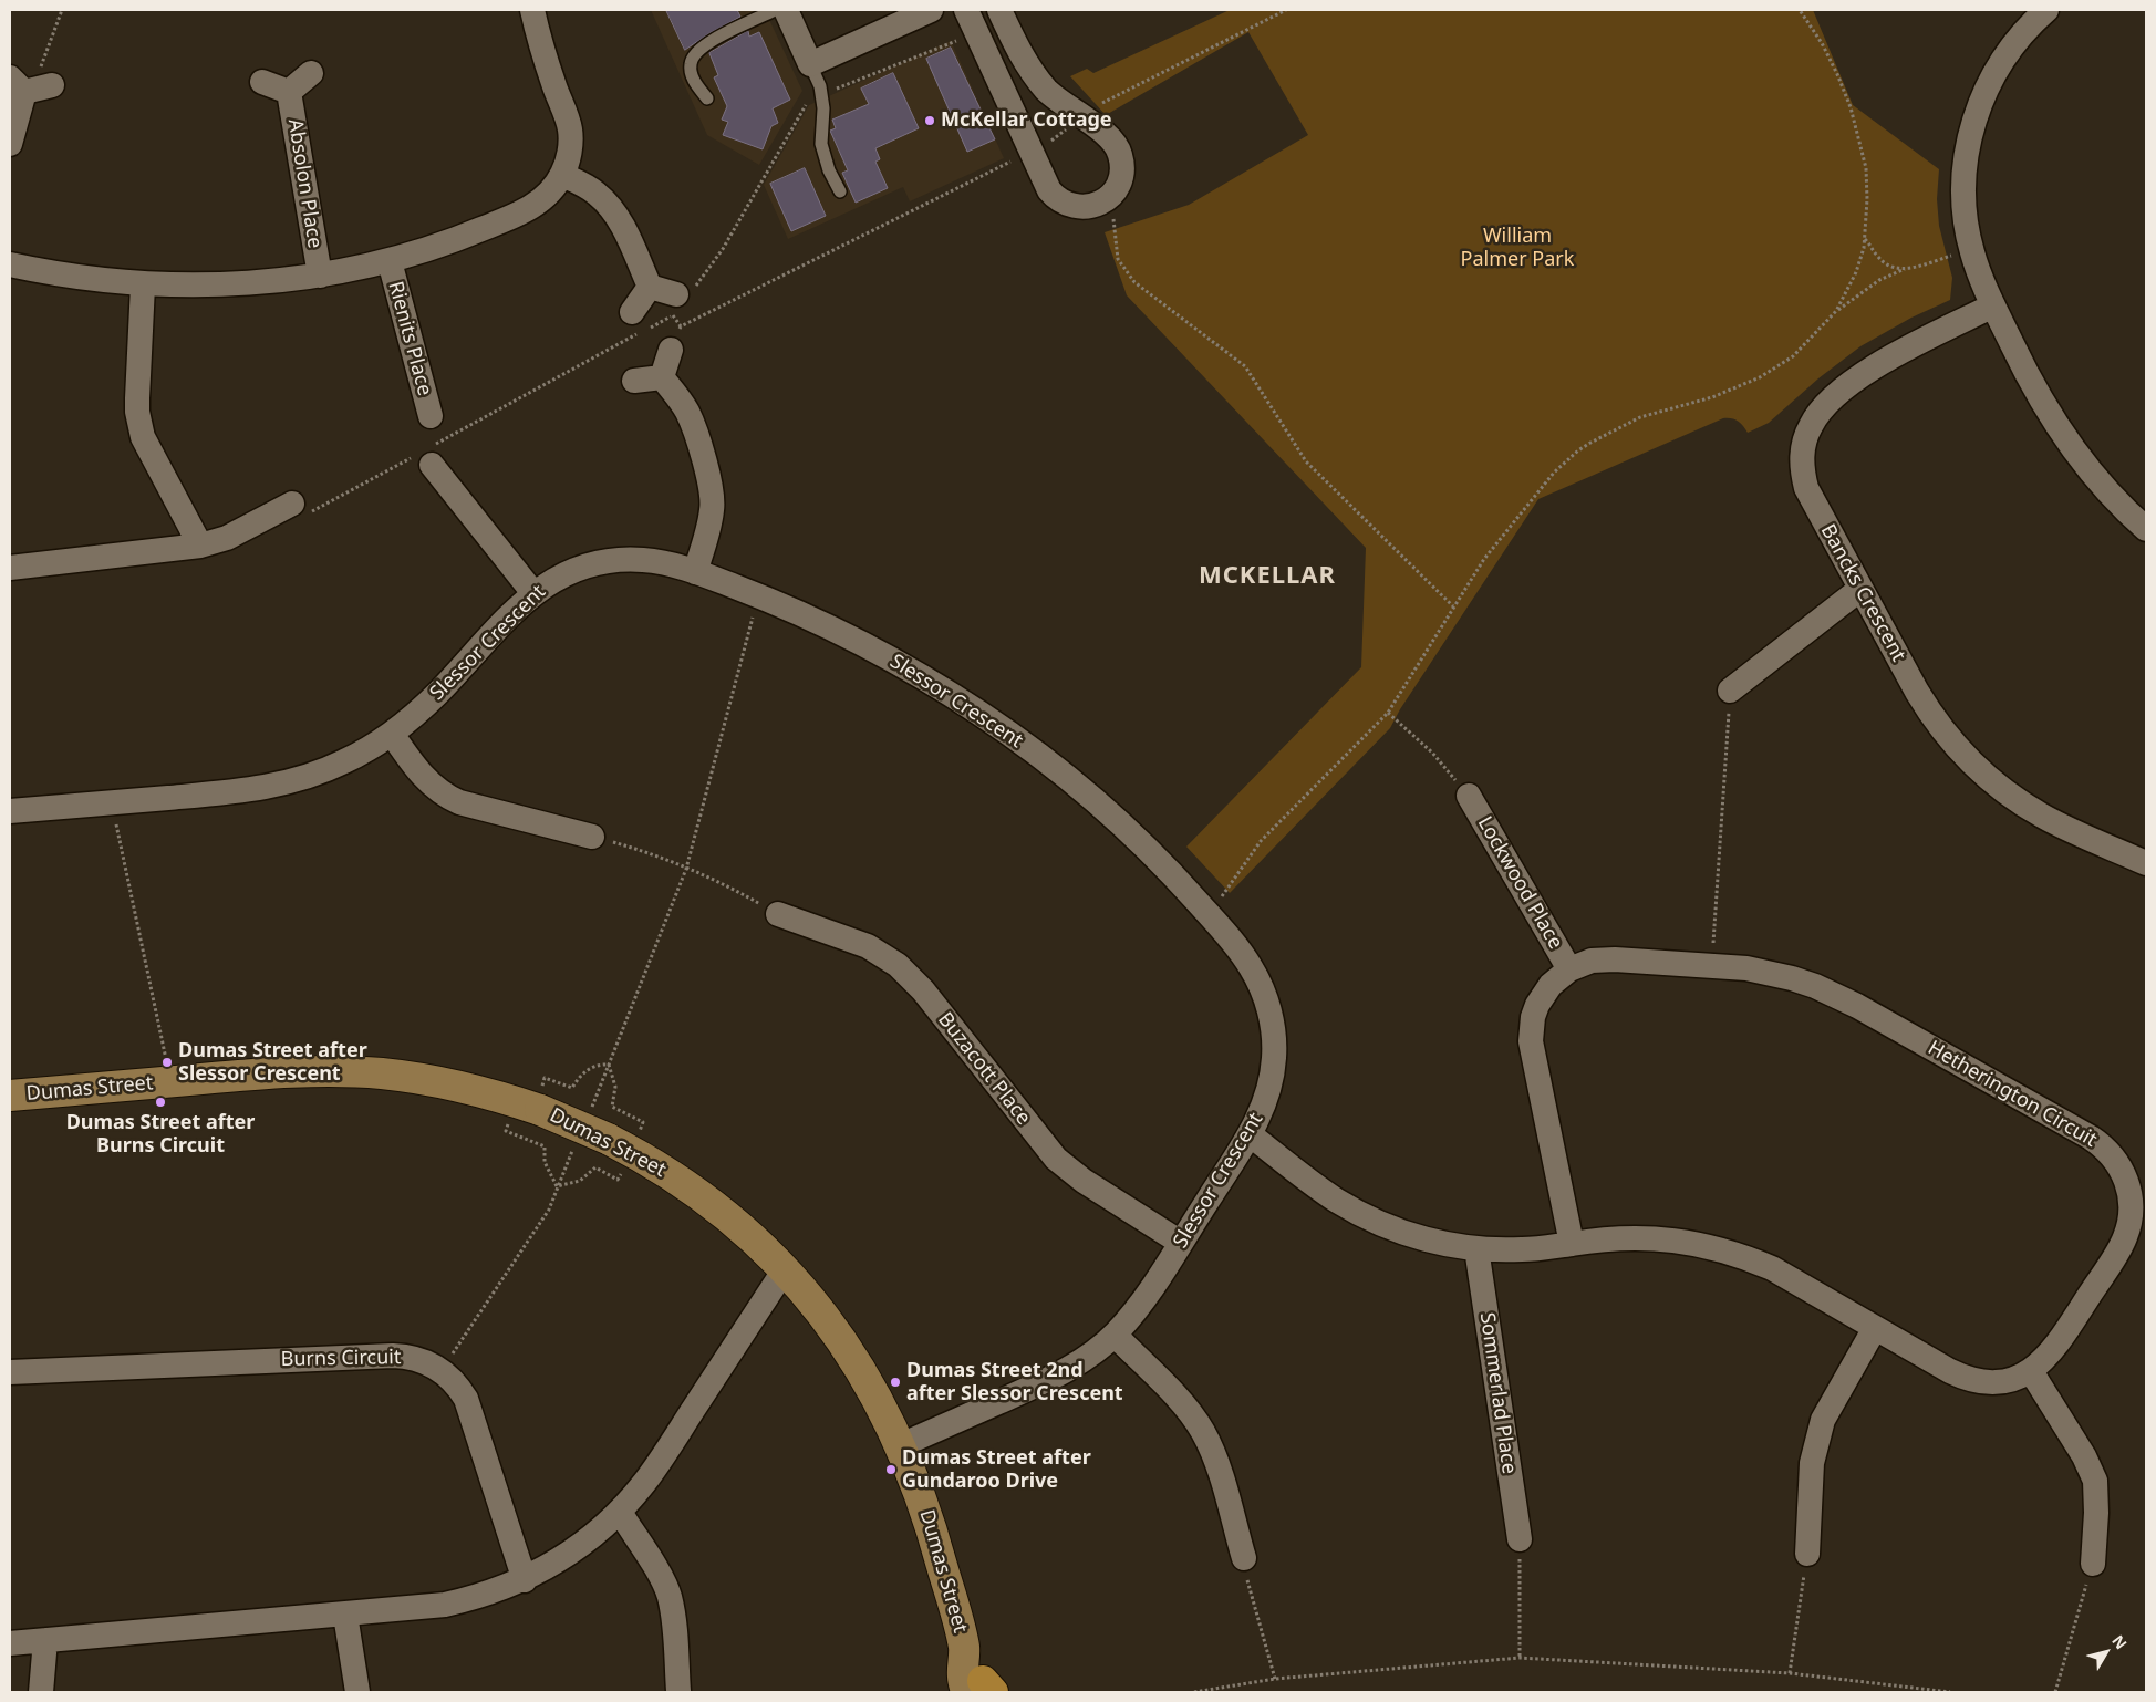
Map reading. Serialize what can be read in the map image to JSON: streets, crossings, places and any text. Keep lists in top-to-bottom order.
{
  "streets": {
    "street": [
      "Absolon Place",
      "Rienits Place",
      "Bancks Crescent",
      "Slessor Crescent",
      "Lockwood Place",
      "Buzacott Place",
      "Dumas Street",
      "Hetherington Circuit",
      "Burns Circuit",
      "Sommerlad Place"
    ]
  },
  "crossings": [
    ["Slessor Crescent", "Buzacott Place"],
    ["Slessor Crescent", "Dumas Street"],
    ["Slessor Crescent", "Hetherington Circuit"],
    ["Lockwood Place", "Hetherington Circuit"],
    ["Hetherington Circuit", "Sommerlad Place"]
  ],
  "districts": ["MCKELLAR"],
  "parks": ["William Palmer Park"],
  "places": [
    "McKellar Cottage",
    "Dumas Street after Slessor Crescent",
    "Dumas Street after Burns Circuit",
    "Dumas Street 2nd after Slessor Crescent",
    "Dumas Street after Gundaroo Drive"
  ],
  "north": "top right"
}
